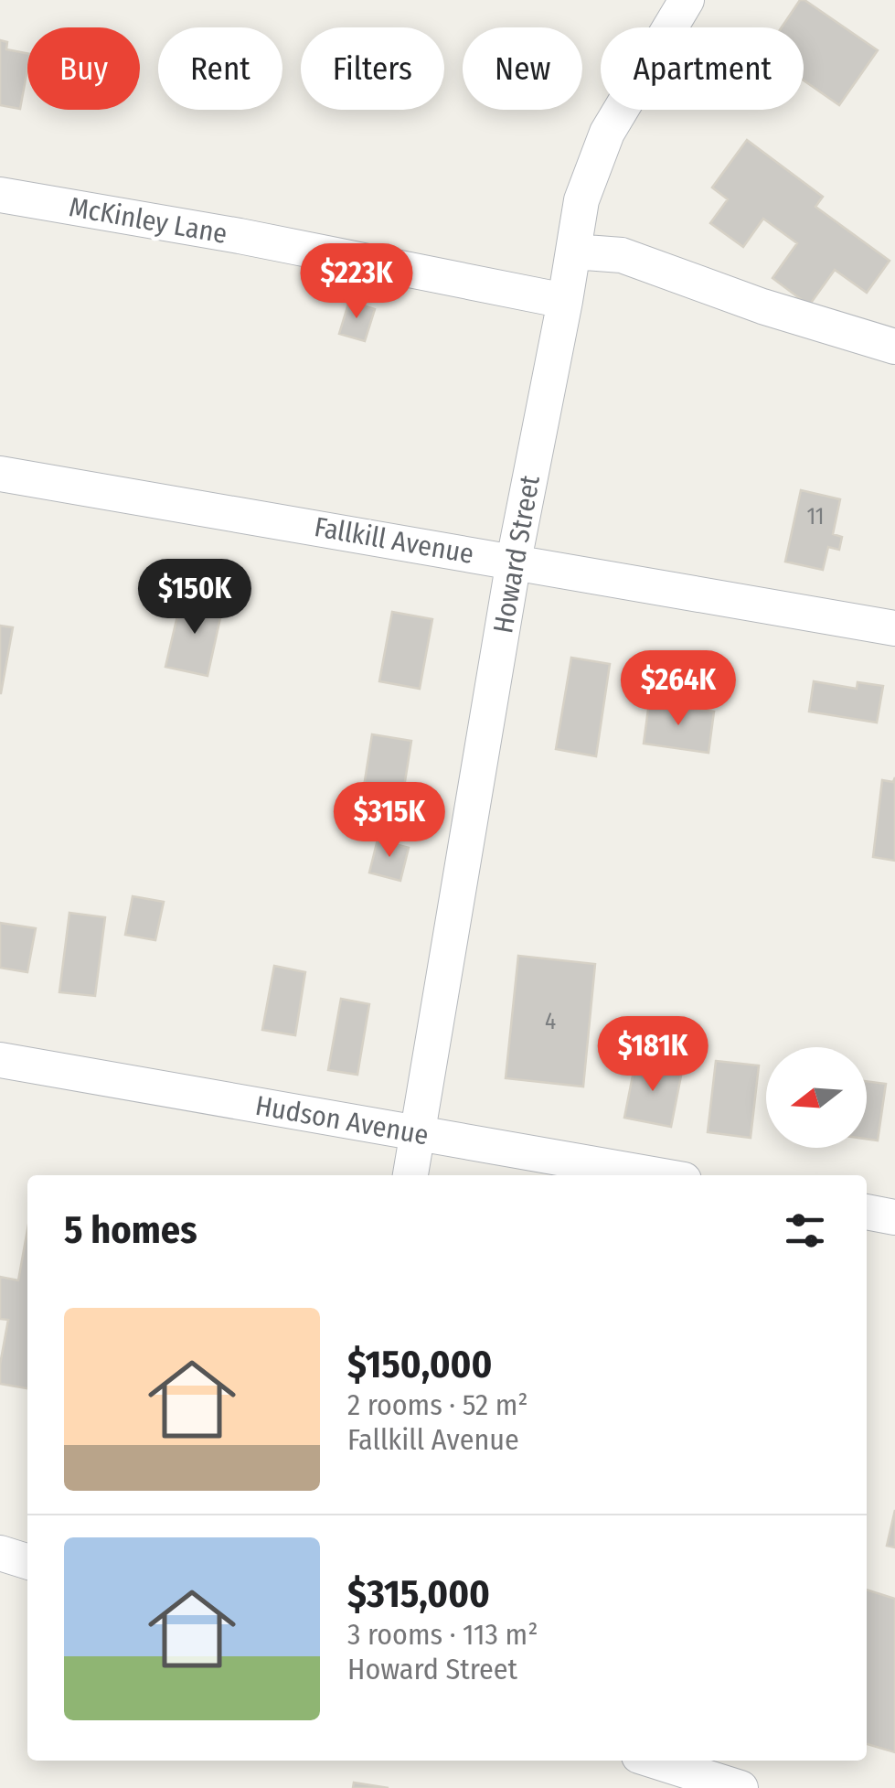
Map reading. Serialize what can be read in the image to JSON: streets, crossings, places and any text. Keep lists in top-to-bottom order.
{
  "streets": {
    "street": [
      "McKinley Lane",
      "Fallkill Avenue",
      "Howard Street",
      "Hudson Avenue"
    ]
  },
  "crossings": [
    ["McKinley Lane", "Howard Street"],
    ["Fallkill Avenue", "Howard Street"],
    ["Howard Street", "Hudson Avenue"]
  ],
  "house_numbers": ["11", "4"],
  "north": "left",
  "page": {
    "chip": [
      "Buy",
      "Rent",
      "Filters",
      "New",
      "Apartment"
    ],
    "price": [
      "$223K",
      "$150K",
      "$264K",
      "$315K",
      "$181K"
    ],
    "heading": "5 homes",
    "list": [
      {
        "name": "$150,000",
        "note": "2 rooms · 52 m² · Fallkill Avenue"
      },
      {
        "name": "$315,000",
        "note": "3 rooms · 113 m² · Howard Street"
      }
    ]
  }
}
